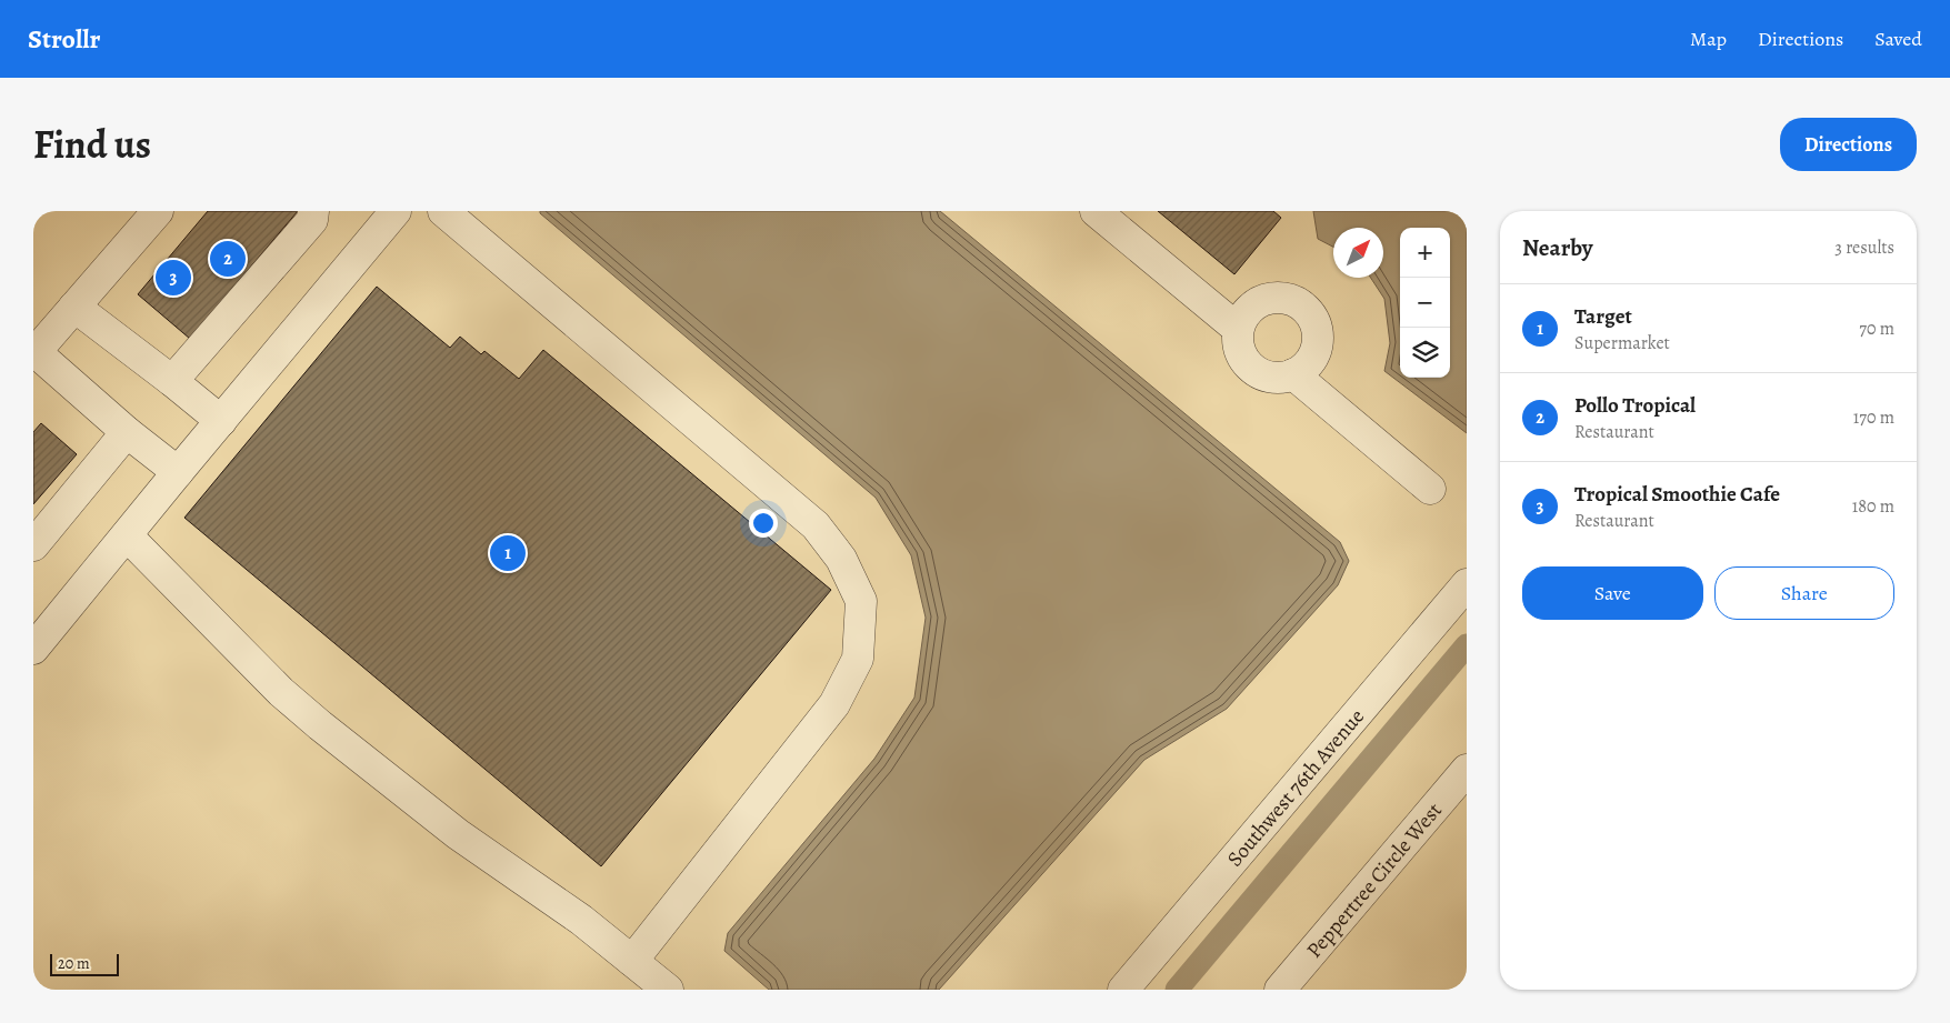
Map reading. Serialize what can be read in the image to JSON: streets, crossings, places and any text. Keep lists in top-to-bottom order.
{
  "streets": {
    "street": ["Southwest 76th Avenue", "Peppertree Circle West"]
  },
  "scale_bar": "20 m",
  "north": "top right",
  "page": {
    "header": "Strollr",
    "nav": ["Map", "Directions", "Saved"],
    "title": "Find us",
    "buttons": [
      "Directions",
      ["Save", "Share"]
    ],
    "heading": ["Nearby", "3 results"],
    "map_buttons": ["+", "−"],
    "pins": ["2", "3", "1"],
    "list": [
      {
        "mark": "1",
        "name": "Target",
        "note": "Supermarket",
        "value": "70 m"
      },
      {
        "mark": "2",
        "name": "Pollo Tropical",
        "note": "Restaurant",
        "value": "170 m"
      },
      {
        "mark": "3",
        "name": "Tropical Smoothie Cafe",
        "note": "Restaurant",
        "value": "180 m"
      }
    ],
    "scale": "20 m"
  }
}
